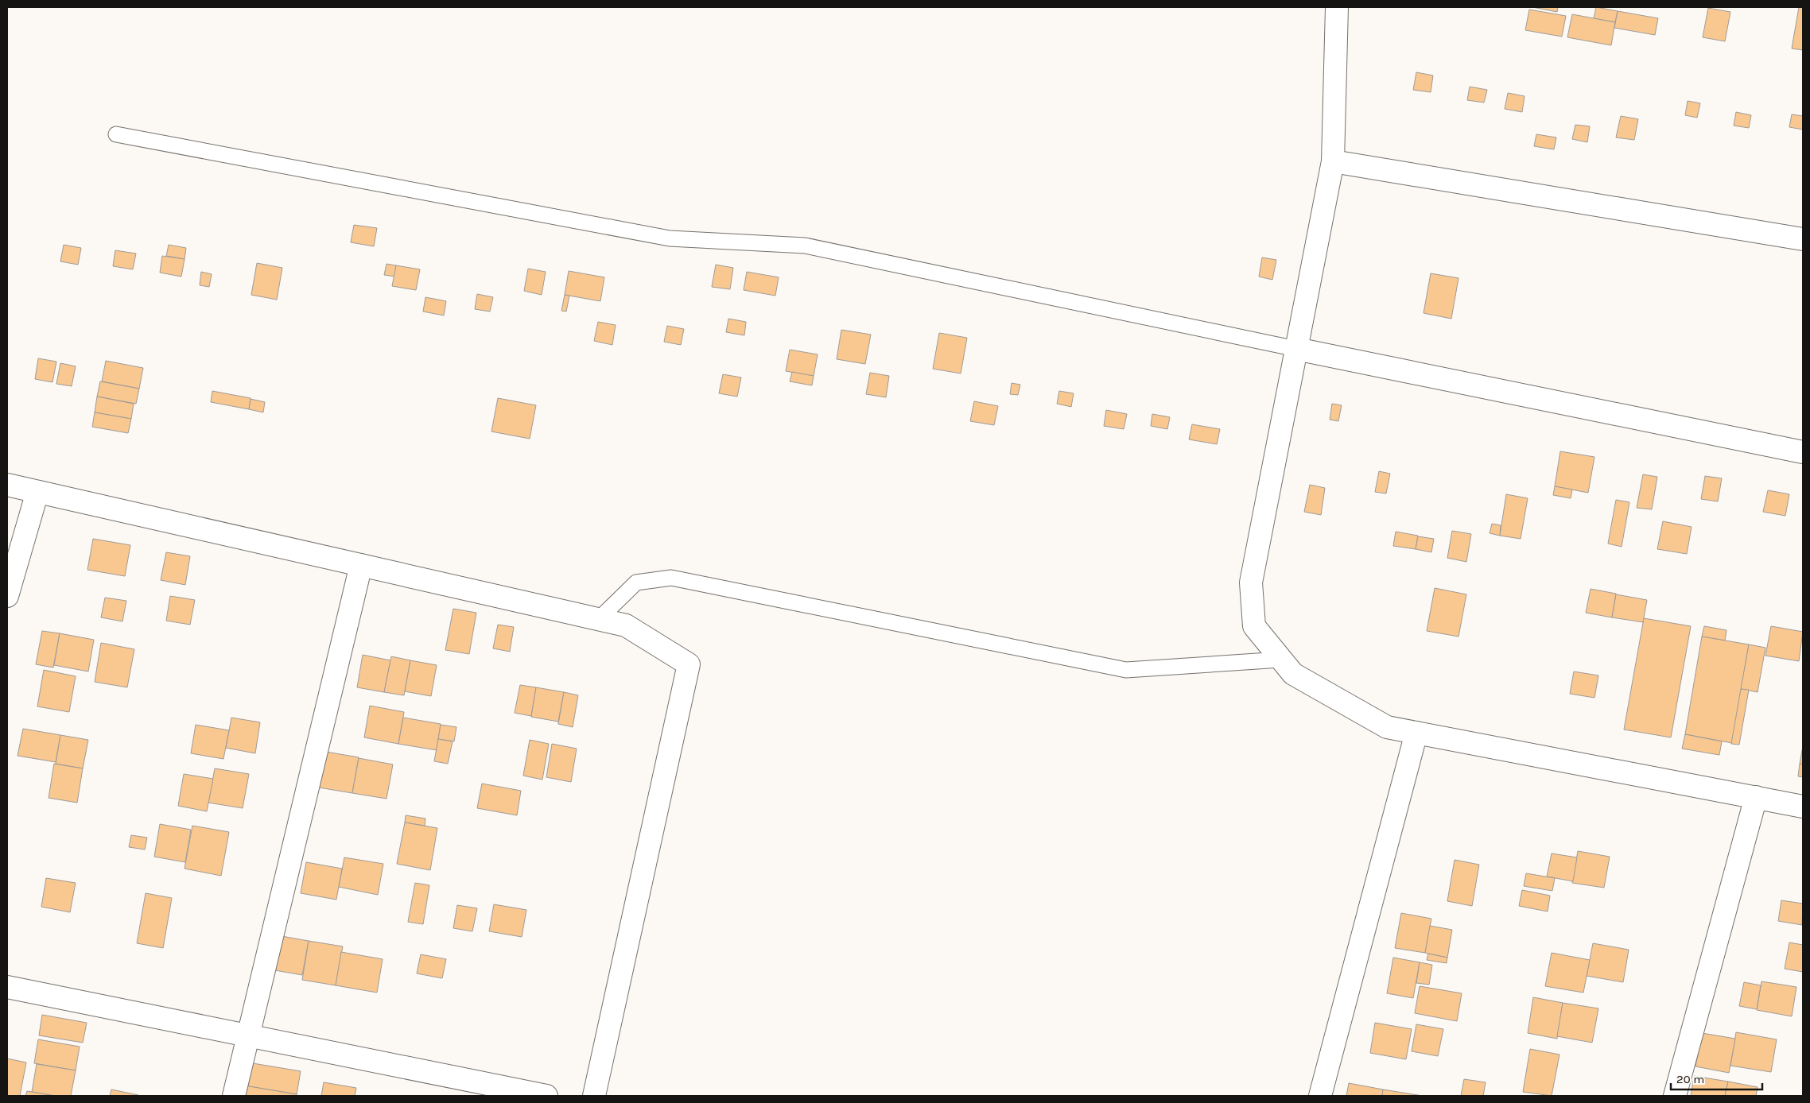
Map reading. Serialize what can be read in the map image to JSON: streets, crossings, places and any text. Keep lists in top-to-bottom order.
{
  "scale_bar": "20 m"
}
